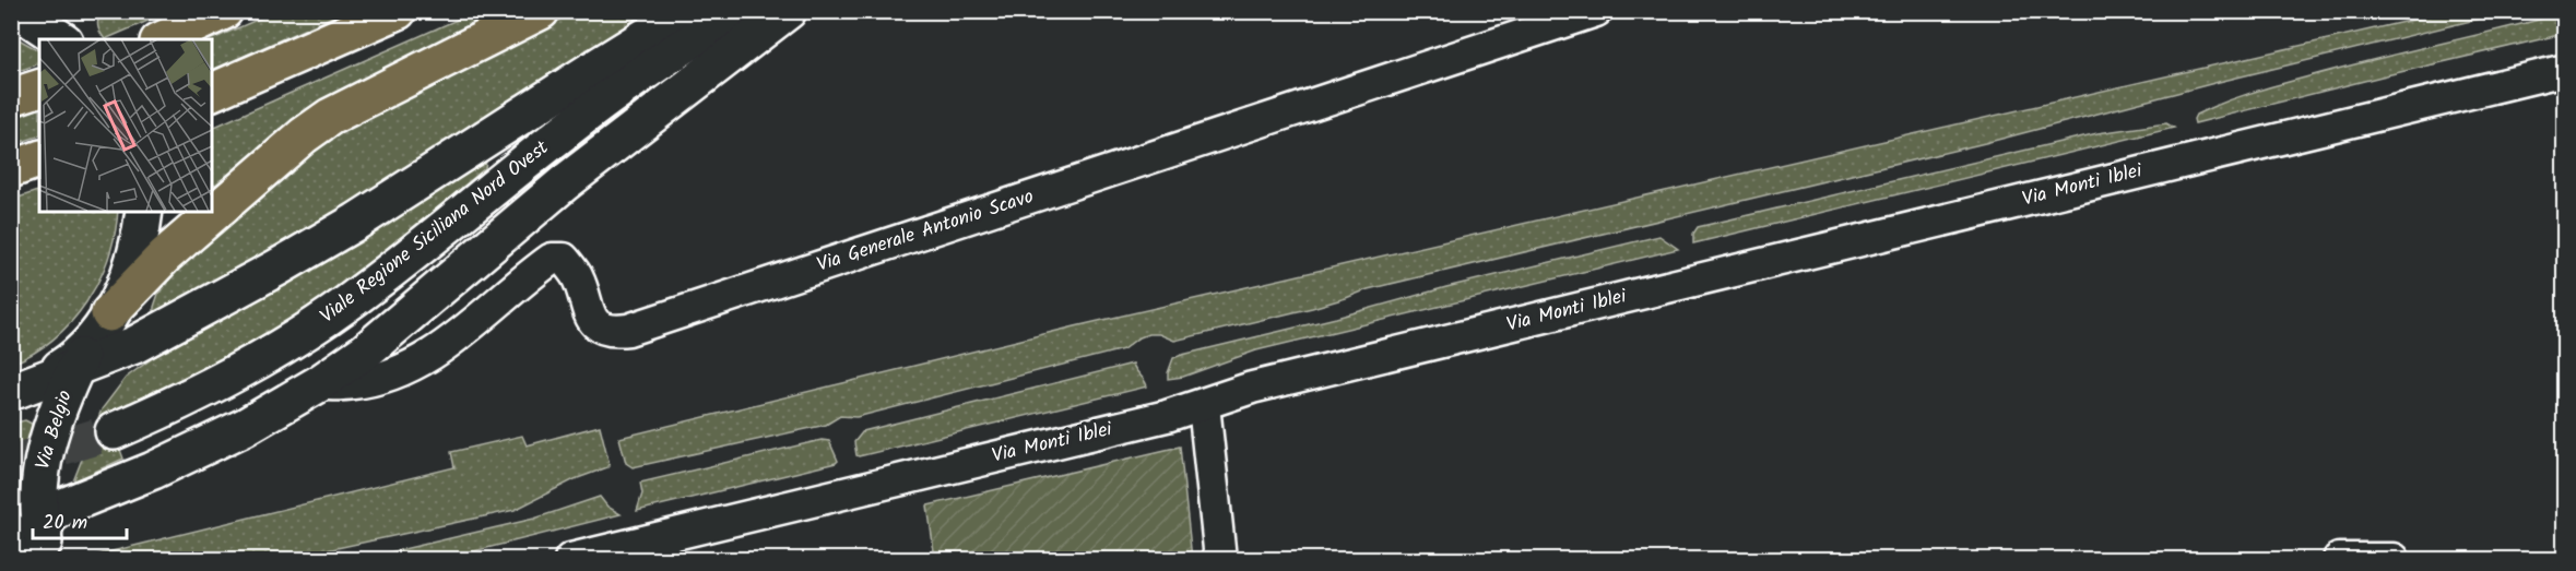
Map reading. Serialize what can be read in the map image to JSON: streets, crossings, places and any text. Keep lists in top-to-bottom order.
{
  "streets": {
    "street": [
      "Via Monti Iblei",
      "Via Generale Antonio Scavo",
      "Viale Regione Siciliana Nord Ovest",
      "Via Belgio"
    ]
  },
  "scale_bar": "20 m"
}
